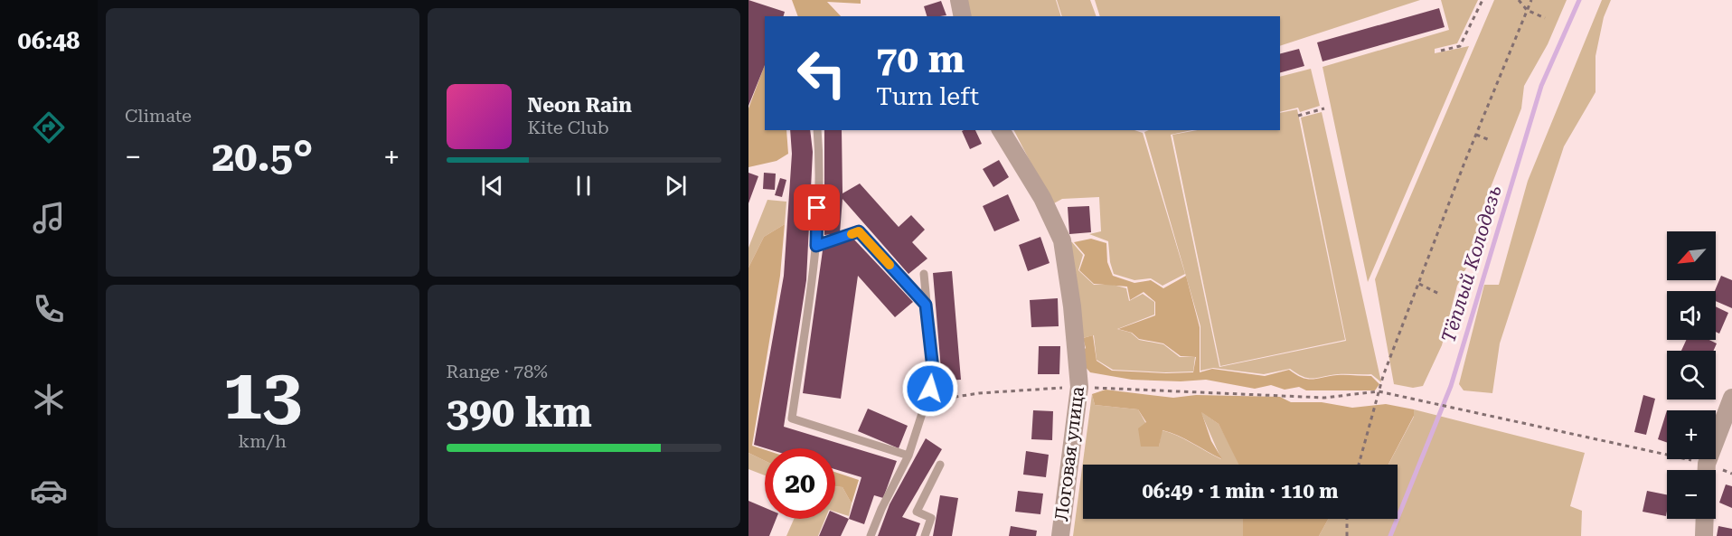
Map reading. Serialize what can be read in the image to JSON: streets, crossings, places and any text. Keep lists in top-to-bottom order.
{
  "streets": {
    "street": ["Логовая улица"]
  },
  "water": ["Тёплый Колодезь"],
  "north": "bottom left",
  "page": {
    "tabs": "06:48",
    "tile": [
      "Climate",
      ["13", "km/h"],
      ["Range · 78%", "390 km"]
    ],
    "turn": ["70 m", "Turn left"],
    "song": ["Neon Rain", "Kite Club"],
    "heat": ["−", "20.5°", "+"],
    "map_buttons": ["+", "−"],
    "limit": "20",
    "trip": "06:49 · 1 min · 110 m"
  }
}
